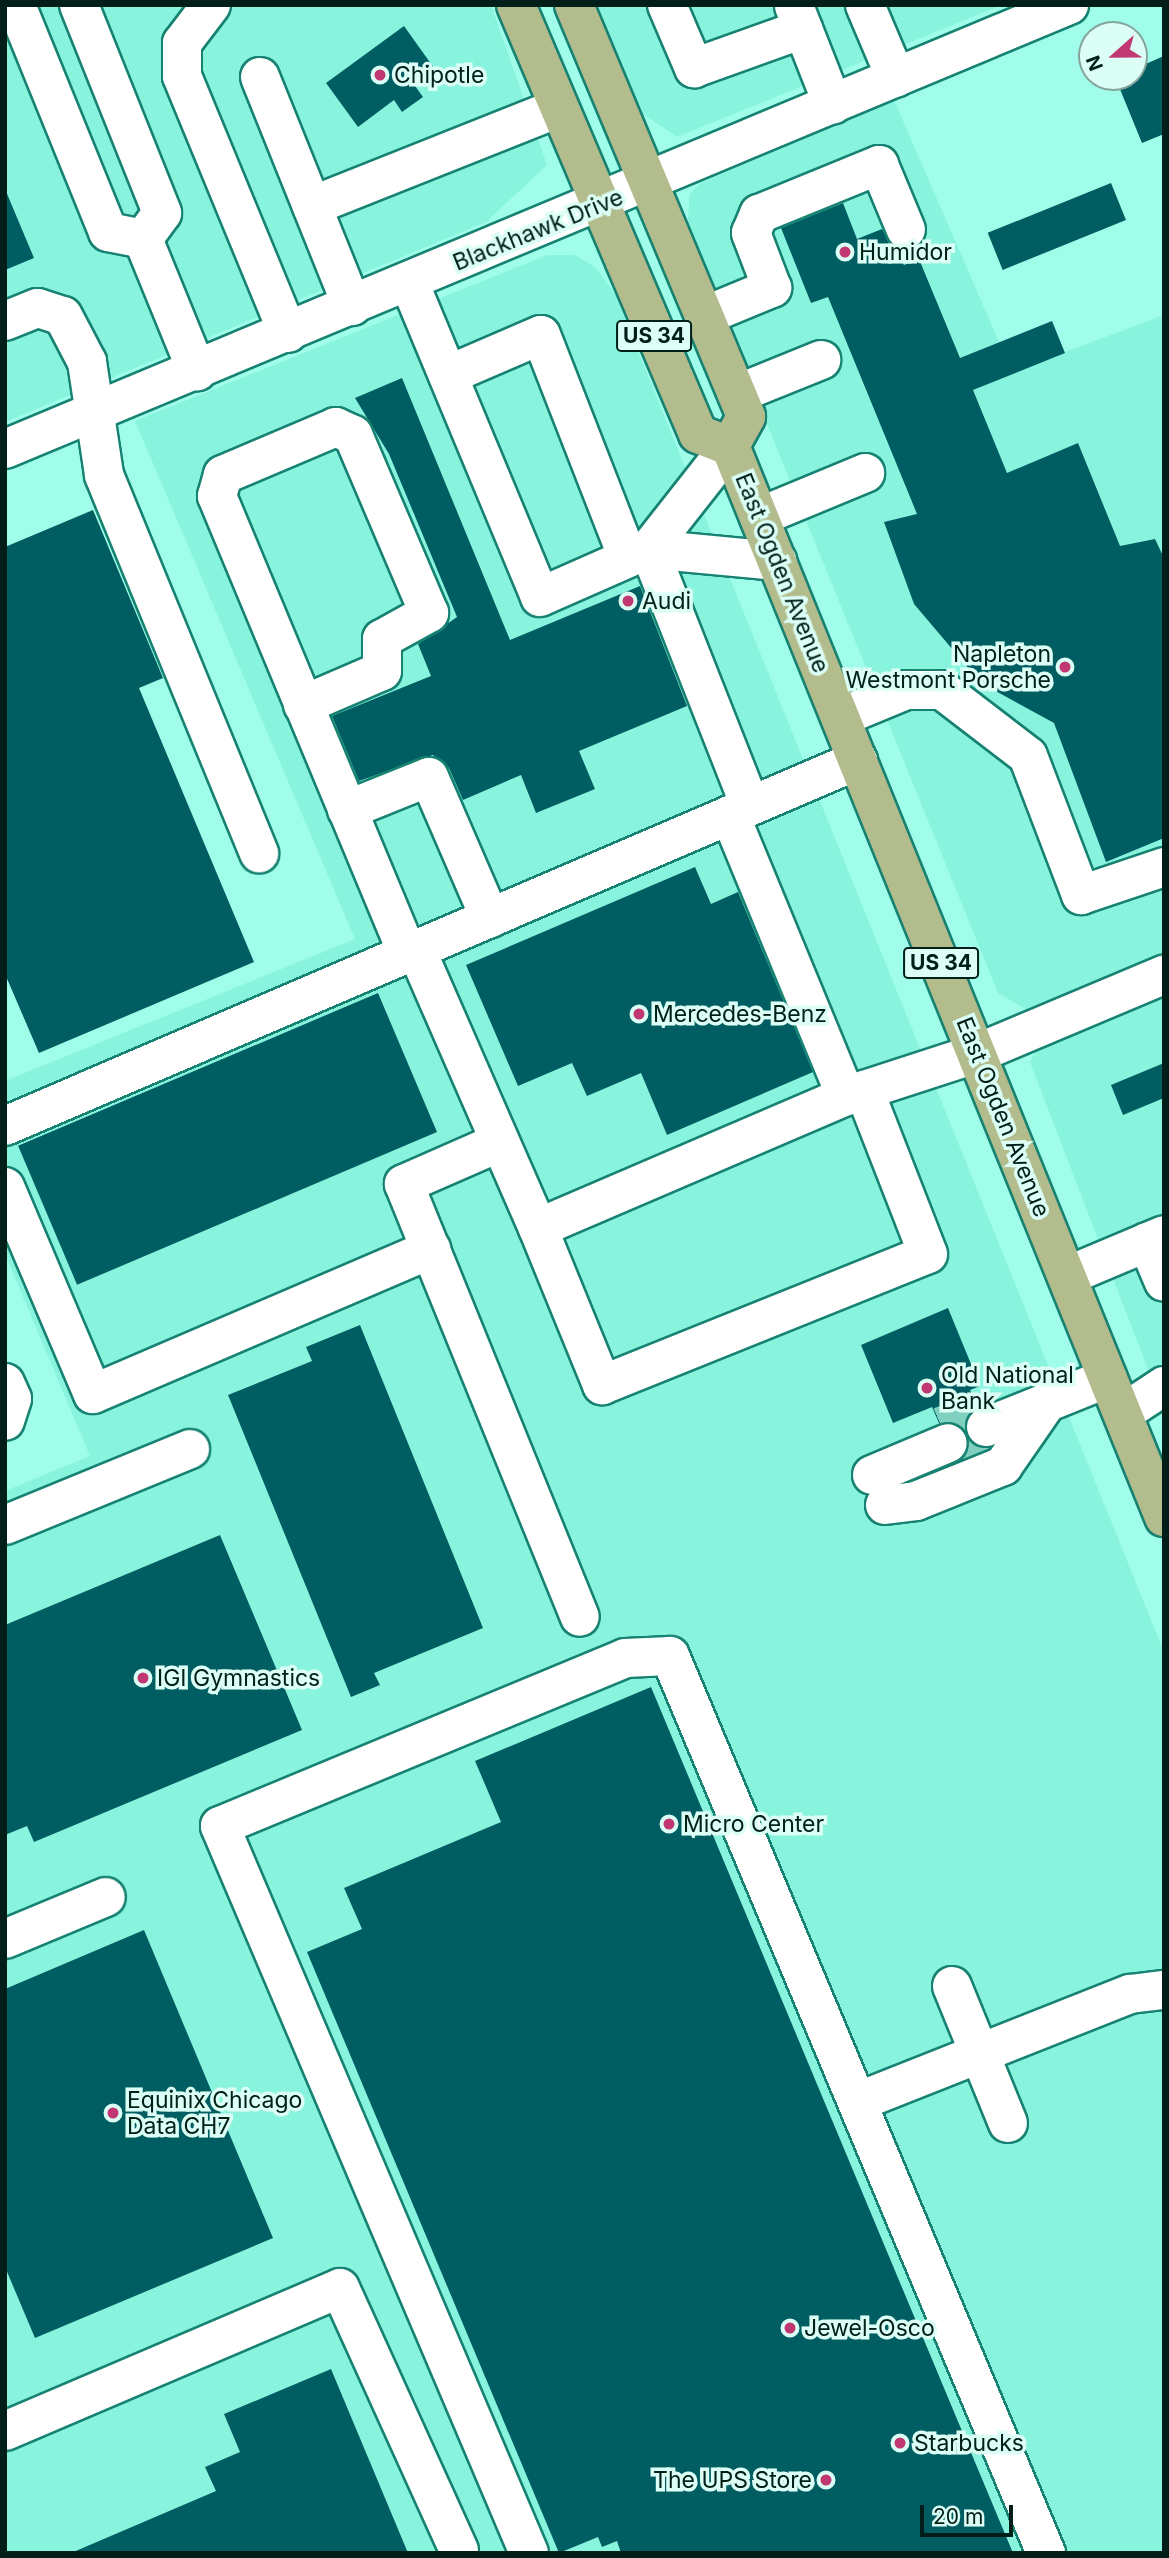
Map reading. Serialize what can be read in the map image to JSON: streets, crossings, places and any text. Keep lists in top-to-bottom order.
{
  "streets": {
    "main road": ["US 34", "East Ogden Avenue"],
    "street": ["Blackhawk Drive"]
  },
  "crossings": [
    ["Blackhawk Drive", "East Ogden Avenue"]
  ],
  "places": [
    "Chipotle",
    "Humidor",
    "Audi",
    "Napleton Westmont Porsche",
    "Mercedes-Benz",
    "Old National Bank",
    "IGI Gymnastics",
    "Micro Center",
    "Equinix Chicago Data CH7",
    "Jewel-Osco",
    "Starbucks",
    "The UPS Store"
  ],
  "scale_bar": "20 m",
  "north": "left"
}
